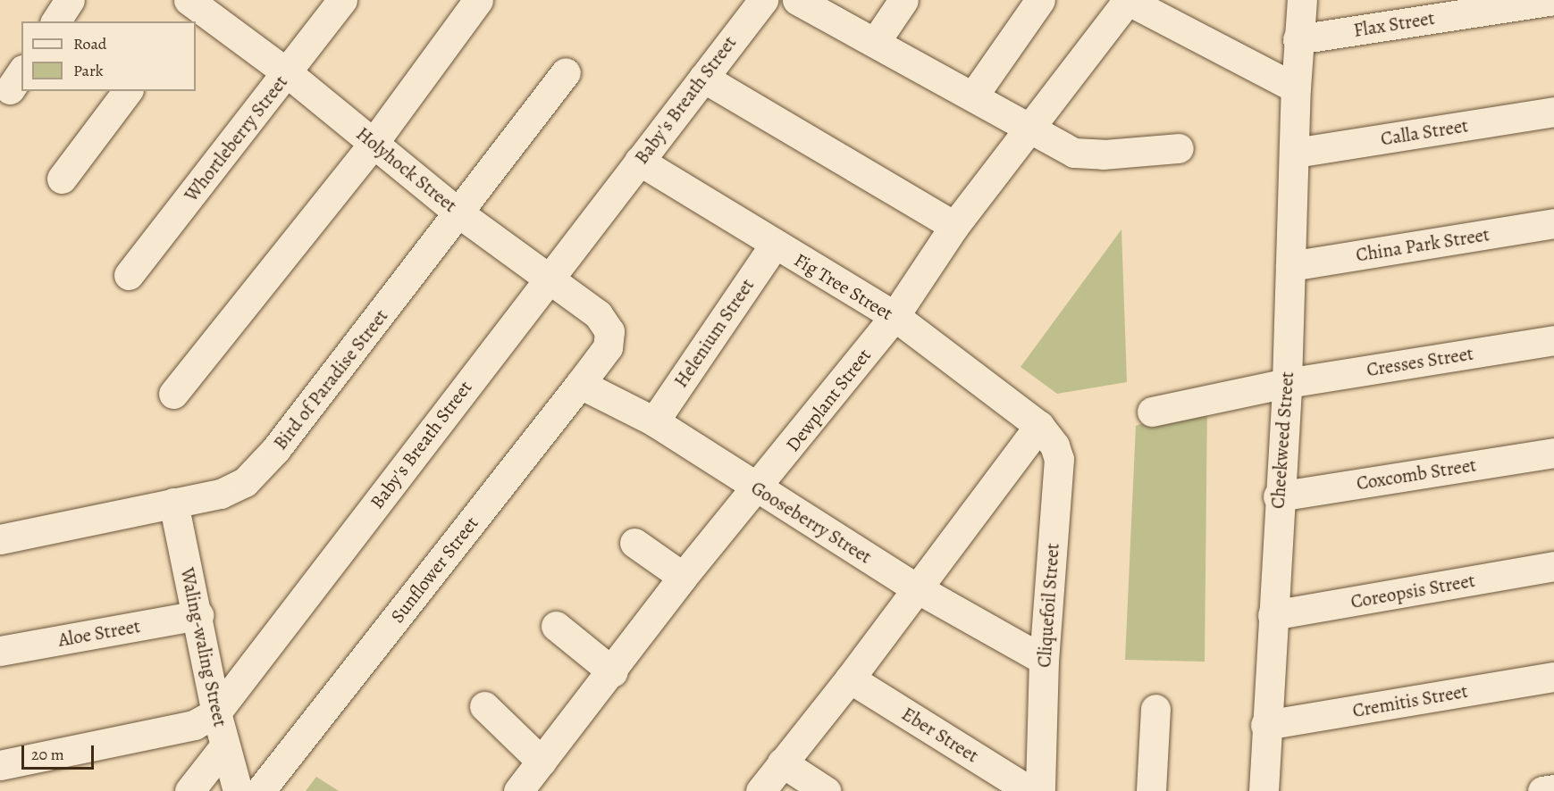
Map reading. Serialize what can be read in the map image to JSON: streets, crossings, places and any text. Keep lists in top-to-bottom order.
{
  "streets": {
    "street": [
      "Flax Street",
      "Baby's Breath Street",
      "Calla Street",
      "Whortleberry Street",
      "Holyhock Street",
      "China Park Street",
      "Fig Tree Street",
      "Helenium Street",
      "Cresses Street",
      "Bird of Paradise Street",
      "Dewplant Street",
      "Cheekweed Street",
      "Coxcomb Street",
      "Gooseberry Street",
      "Sunflower Street",
      "Coreopsis Street",
      "Cliquefoil Street",
      "Aloe Street",
      "Waling-waling Street",
      "Cremitis Street",
      "Eber Street"
    ]
  },
  "crossings": [
    ["Flax Street", "Cheekweed Street"],
    ["Baby's Breath Street", "Holyhock Street"],
    ["Baby's Breath Street", "Fig Tree Street"],
    ["Baby's Breath Street", "Waling-waling Street"],
    ["Calla Street", "Cheekweed Street"],
    ["Whortleberry Street", "Holyhock Street"],
    ["Holyhock Street", "Bird of Paradise Street"],
    ["Holyhock Street", "Sunflower Street"],
    ["China Park Street", "Cheekweed Street"],
    ["Fig Tree Street", "Helenium Street"],
    ["Fig Tree Street", "Dewplant Street"],
    ["Fig Tree Street", "Cliquefoil Street"],
    ["Helenium Street", "Gooseberry Street"],
    ["Cresses Street", "Cheekweed Street"],
    ["Bird of Paradise Street", "Waling-waling Street"],
    ["Dewplant Street", "Gooseberry Street"],
    ["Cheekweed Street", "Coxcomb Street"],
    ["Cheekweed Street", "Coreopsis Street"],
    ["Cheekweed Street", "Cremitis Street"],
    ["Gooseberry Street", "Sunflower Street"],
    ["Gooseberry Street", "Cliquefoil Street"],
    ["Aloe Street", "Waling-waling Street"]
  ],
  "legend": ["Road", "Park"],
  "scale_bar": "20 m"
}
